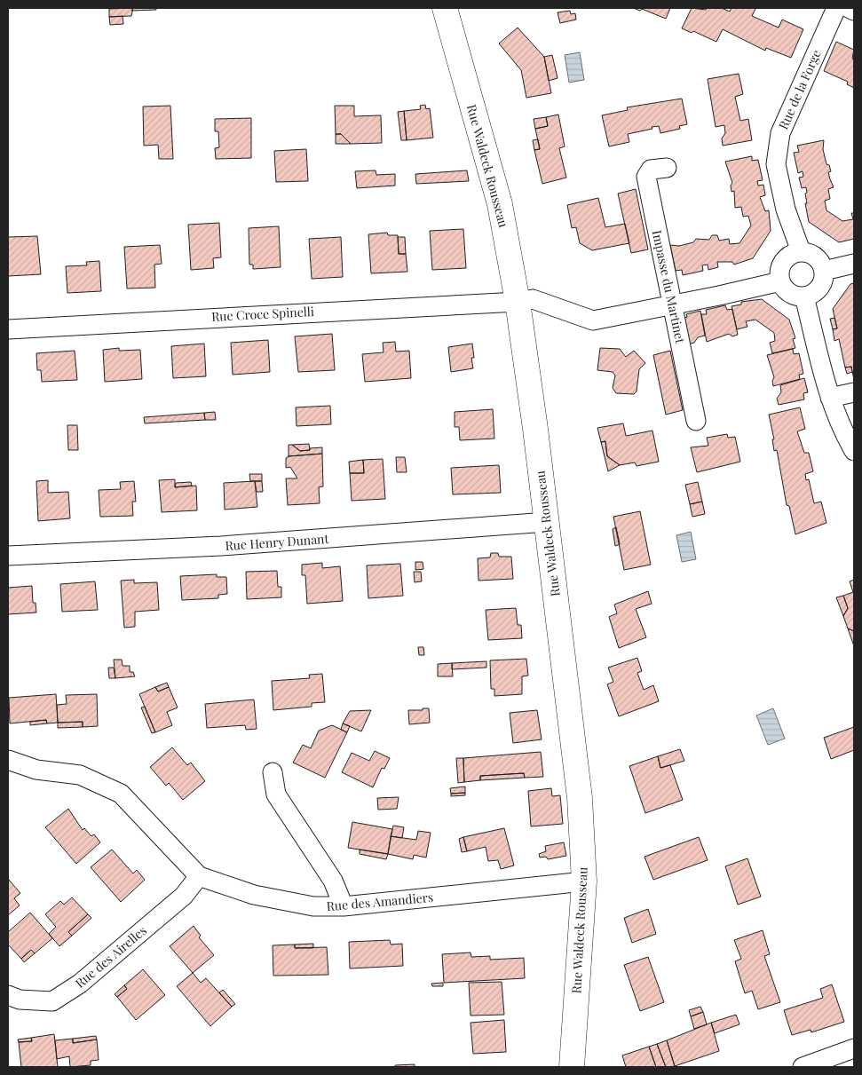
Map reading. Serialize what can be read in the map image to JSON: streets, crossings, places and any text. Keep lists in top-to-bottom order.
{
  "streets": {
    "street": [
      "Rue de la Forge",
      "Rue Waldeck Rousseau",
      "Impasse du Martinet",
      "Rue Croce Spinelli",
      "Rue Henry Dunant",
      "Rue des Amandiers",
      "Rue des Airelles"
    ]
  },
  "crossings": [
    ["Rue de la Forge", "Rue Croce Spinelli"],
    ["Rue Waldeck Rousseau", "Rue Croce Spinelli"],
    ["Rue Waldeck Rousseau", "Rue Henry Dunant"],
    ["Rue Waldeck Rousseau", "Rue des Amandiers"],
    ["Impasse du Martinet", "Rue Croce Spinelli"],
    ["Rue des Amandiers", "Rue des Airelles"]
  ]
}
